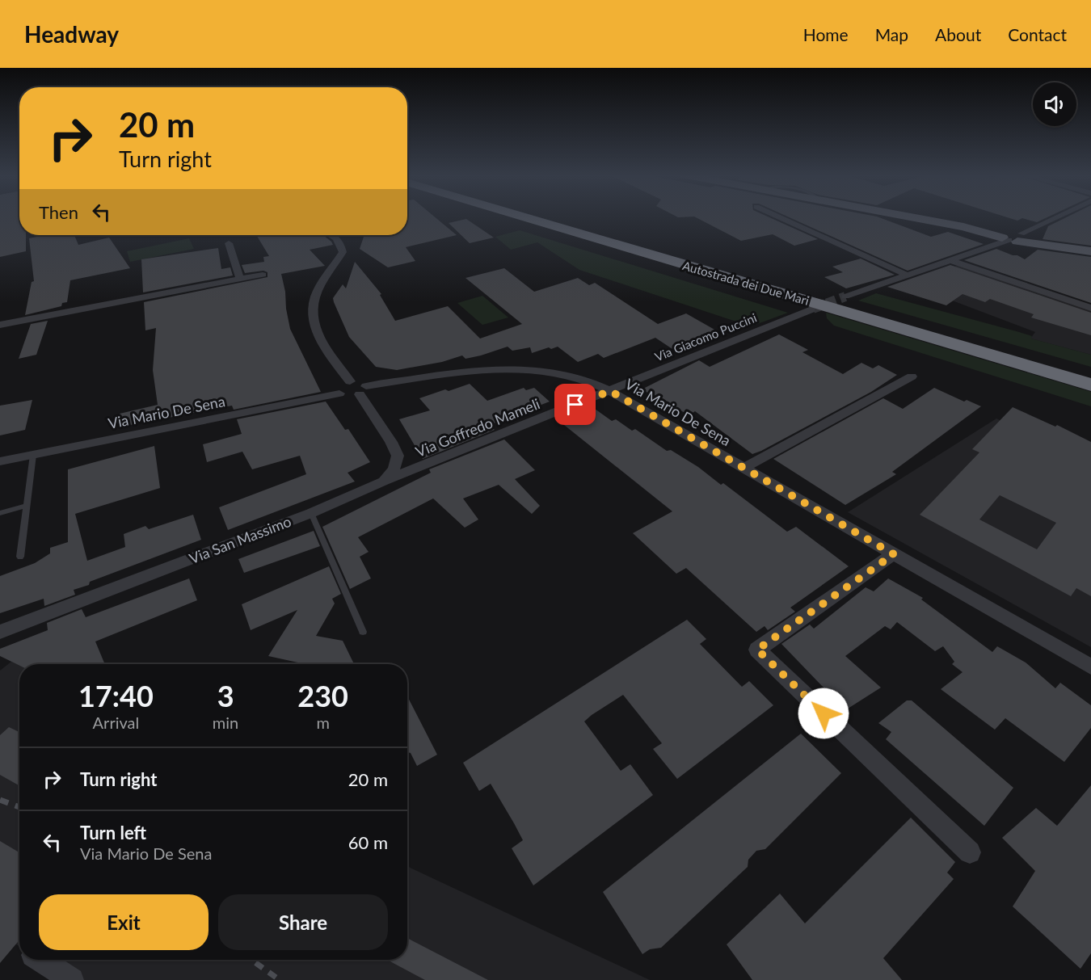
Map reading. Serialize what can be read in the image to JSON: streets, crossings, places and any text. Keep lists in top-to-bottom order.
{
  "streets": {
    "highway": ["Autostrada dei Due Mari"],
    "street": [
      "Via Giacomo Puccini",
      "Via Mario De Sena",
      "Via Goffredo Mameli",
      "Via San Massimo"
    ]
  },
  "crossings": [
    ["Via Giacomo Puccini", "Via Mario De Sena"],
    ["Via Giacomo Puccini", "Via Goffredo Mameli"],
    ["Via Mario De Sena", "Via Goffredo Mameli"],
    ["Via Goffredo Mameli", "Via San Massimo"]
  ],
  "page": {
    "header": "Headway",
    "nav": [
      "Home",
      "Map",
      "About",
      "Contact"
    ],
    "turn": ["20 m", "Turn right"],
    "then": "Then",
    "eta": [
      "17:40",
      "Arrival",
      "3",
      "min",
      "230",
      "m"
    ],
    "list": [
      {
        "name": "Turn right",
        "value": "20 m"
      },
      {
        "name": "Turn left",
        "note": "Via Mario De Sena",
        "value": "60 m"
      }
    ],
    "buttons": ["Exit", "Share"]
  }
}
